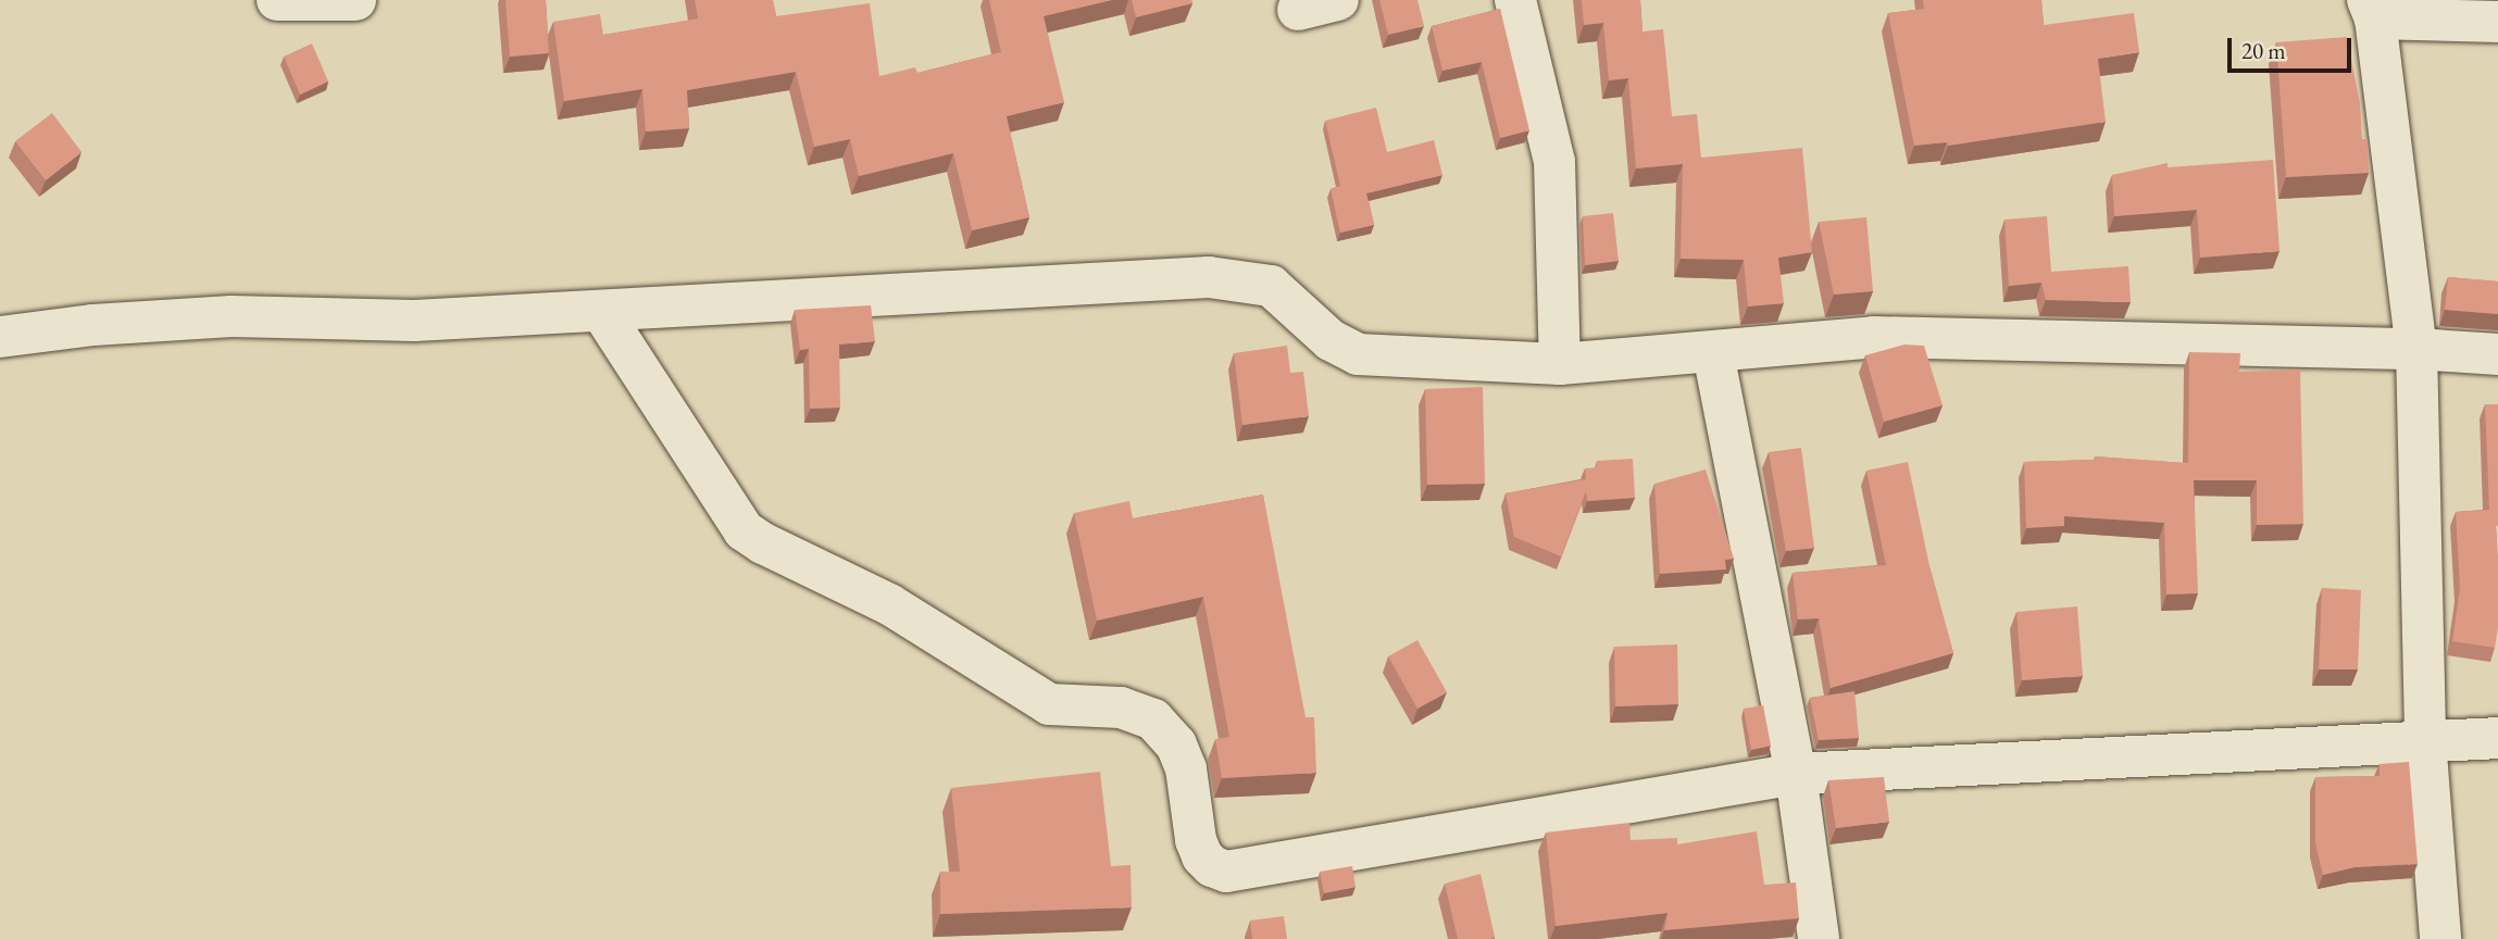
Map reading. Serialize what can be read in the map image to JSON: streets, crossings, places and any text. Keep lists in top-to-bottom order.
{
  "scale_bar": "20 m"
}
